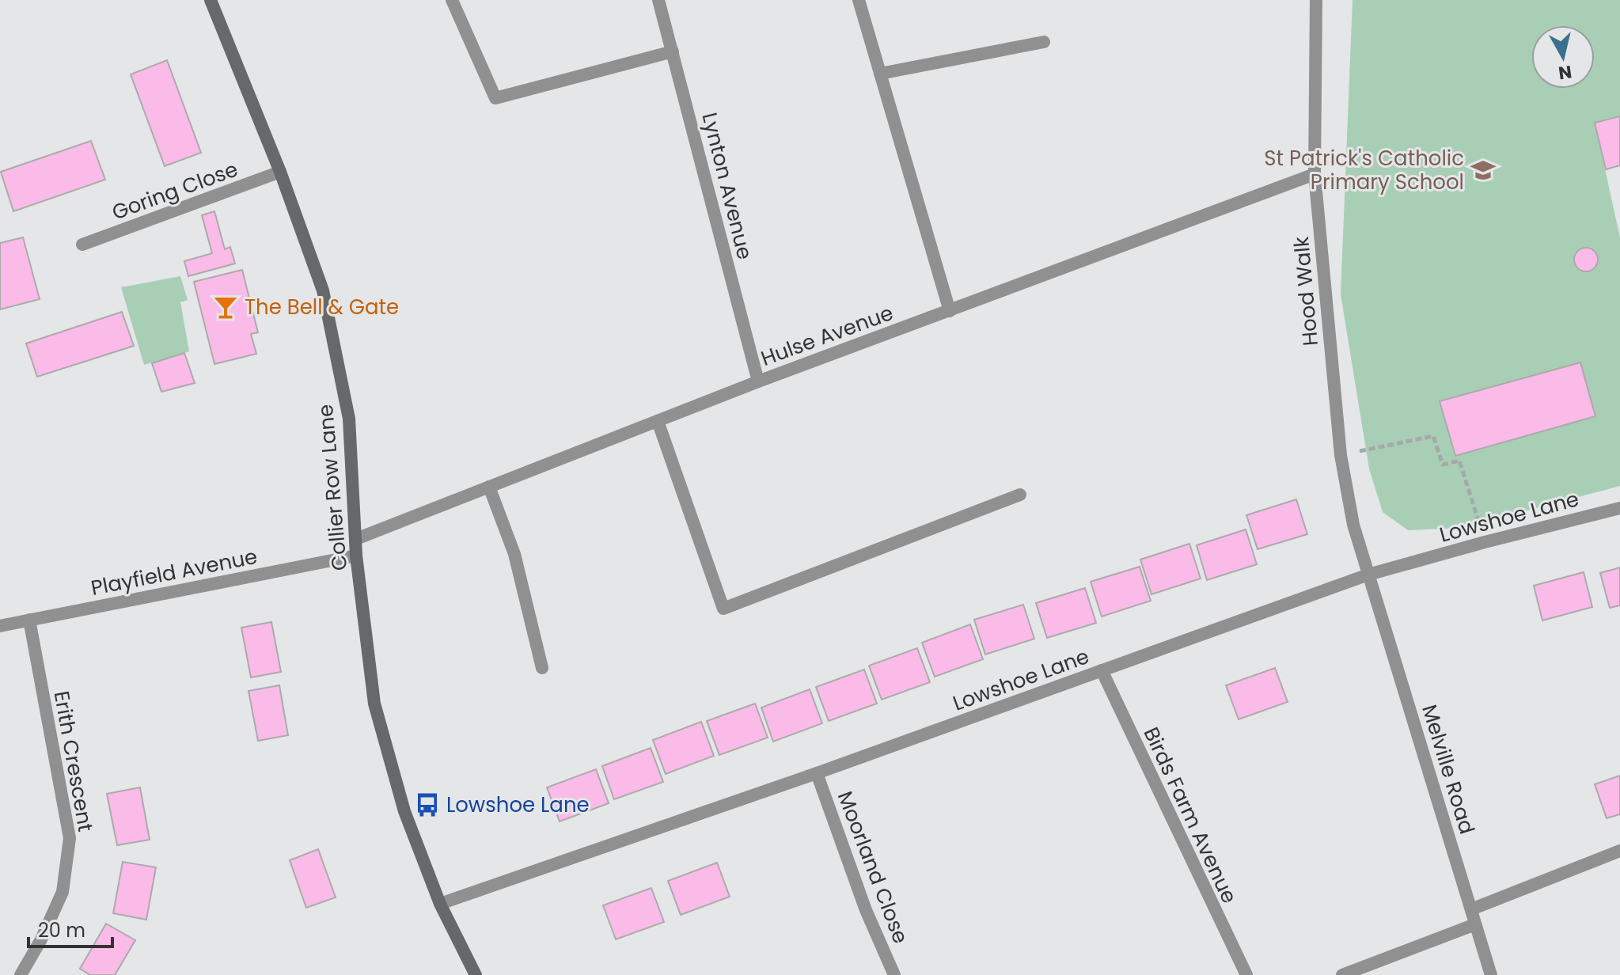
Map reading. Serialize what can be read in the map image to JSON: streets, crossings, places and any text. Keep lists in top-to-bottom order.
{
  "streets": {
    "main road": ["Collier Row Lane"],
    "street": [
      "Lynton Avenue",
      "Goring Close",
      "Hood Walk",
      "Hulse Avenue",
      "Lowshoe Lane",
      "Playfield Avenue",
      "Erith Crescent",
      "Melville Road",
      "Birds Farm Avenue",
      "Moorland Close"
    ]
  },
  "crossings": [
    ["Lynton Avenue", "Hulse Avenue"],
    ["Goring Close", "Collier Row Lane"],
    ["Hood Walk", "Hulse Avenue"],
    ["Hood Walk", "Lowshoe Lane"],
    ["Hood Walk", "Melville Road"],
    ["Hulse Avenue", "Collier Row Lane"],
    ["Collier Row Lane", "Lowshoe Lane"],
    ["Collier Row Lane", "Playfield Avenue"],
    ["Lowshoe Lane", "Melville Road"],
    ["Lowshoe Lane", "Birds Farm Avenue"],
    ["Lowshoe Lane", "Moorland Close"],
    ["Playfield Avenue", "Erith Crescent"]
  ],
  "places": {
    "school or university": ["St Patrick's Catholic Primary School"],
    "bar": ["The Bell & Gate"],
    "bus stop": ["Lowshoe Lane"]
  },
  "scale_bar": "20 m",
  "north": "bottom"
}
